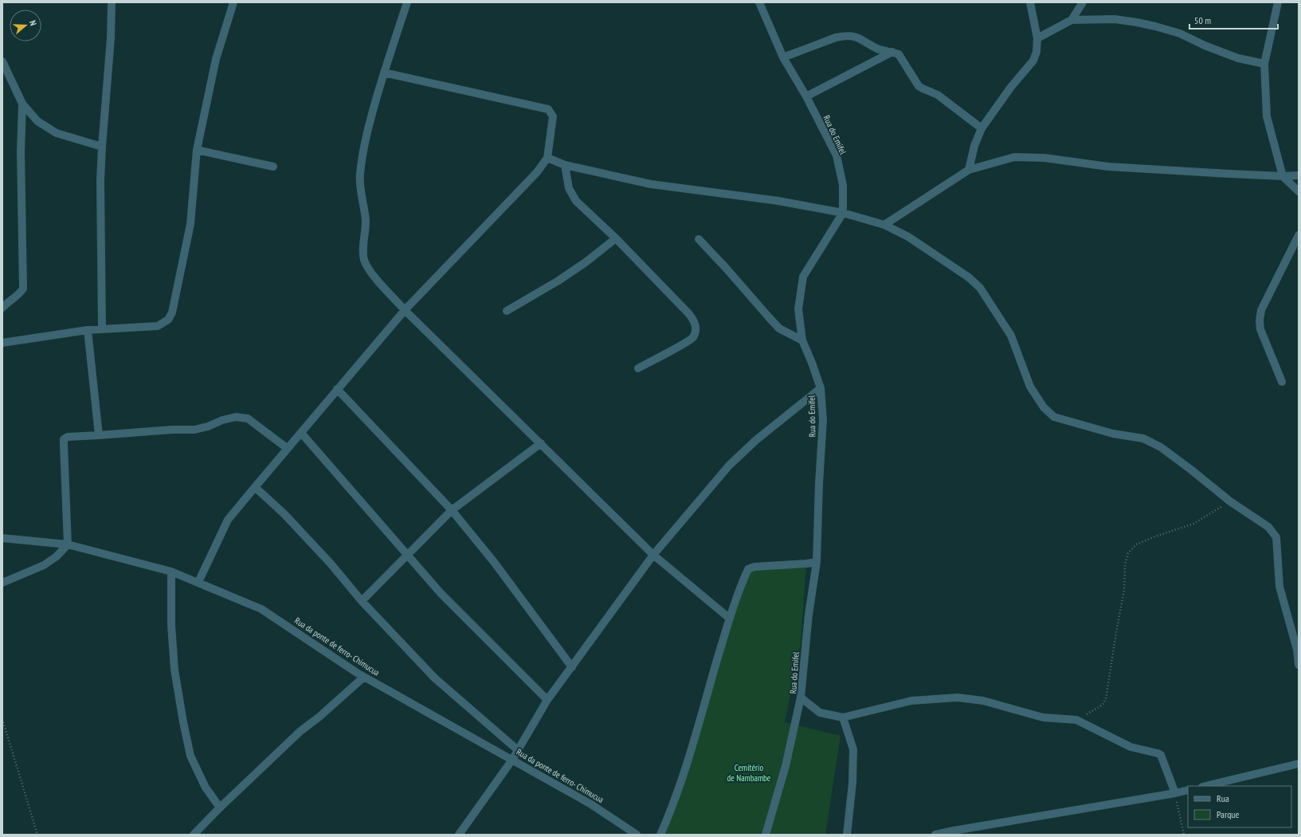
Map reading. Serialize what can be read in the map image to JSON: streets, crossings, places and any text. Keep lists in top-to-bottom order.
{
  "streets": {
    "street": ["Rua do Emifel", "Rua da ponte de ferro- Chimucua"]
  },
  "parks": ["Cemitério de Nambambe"],
  "legend": ["Rua", "Parque"],
  "scale_bar": "50 m",
  "north": "right"
}
